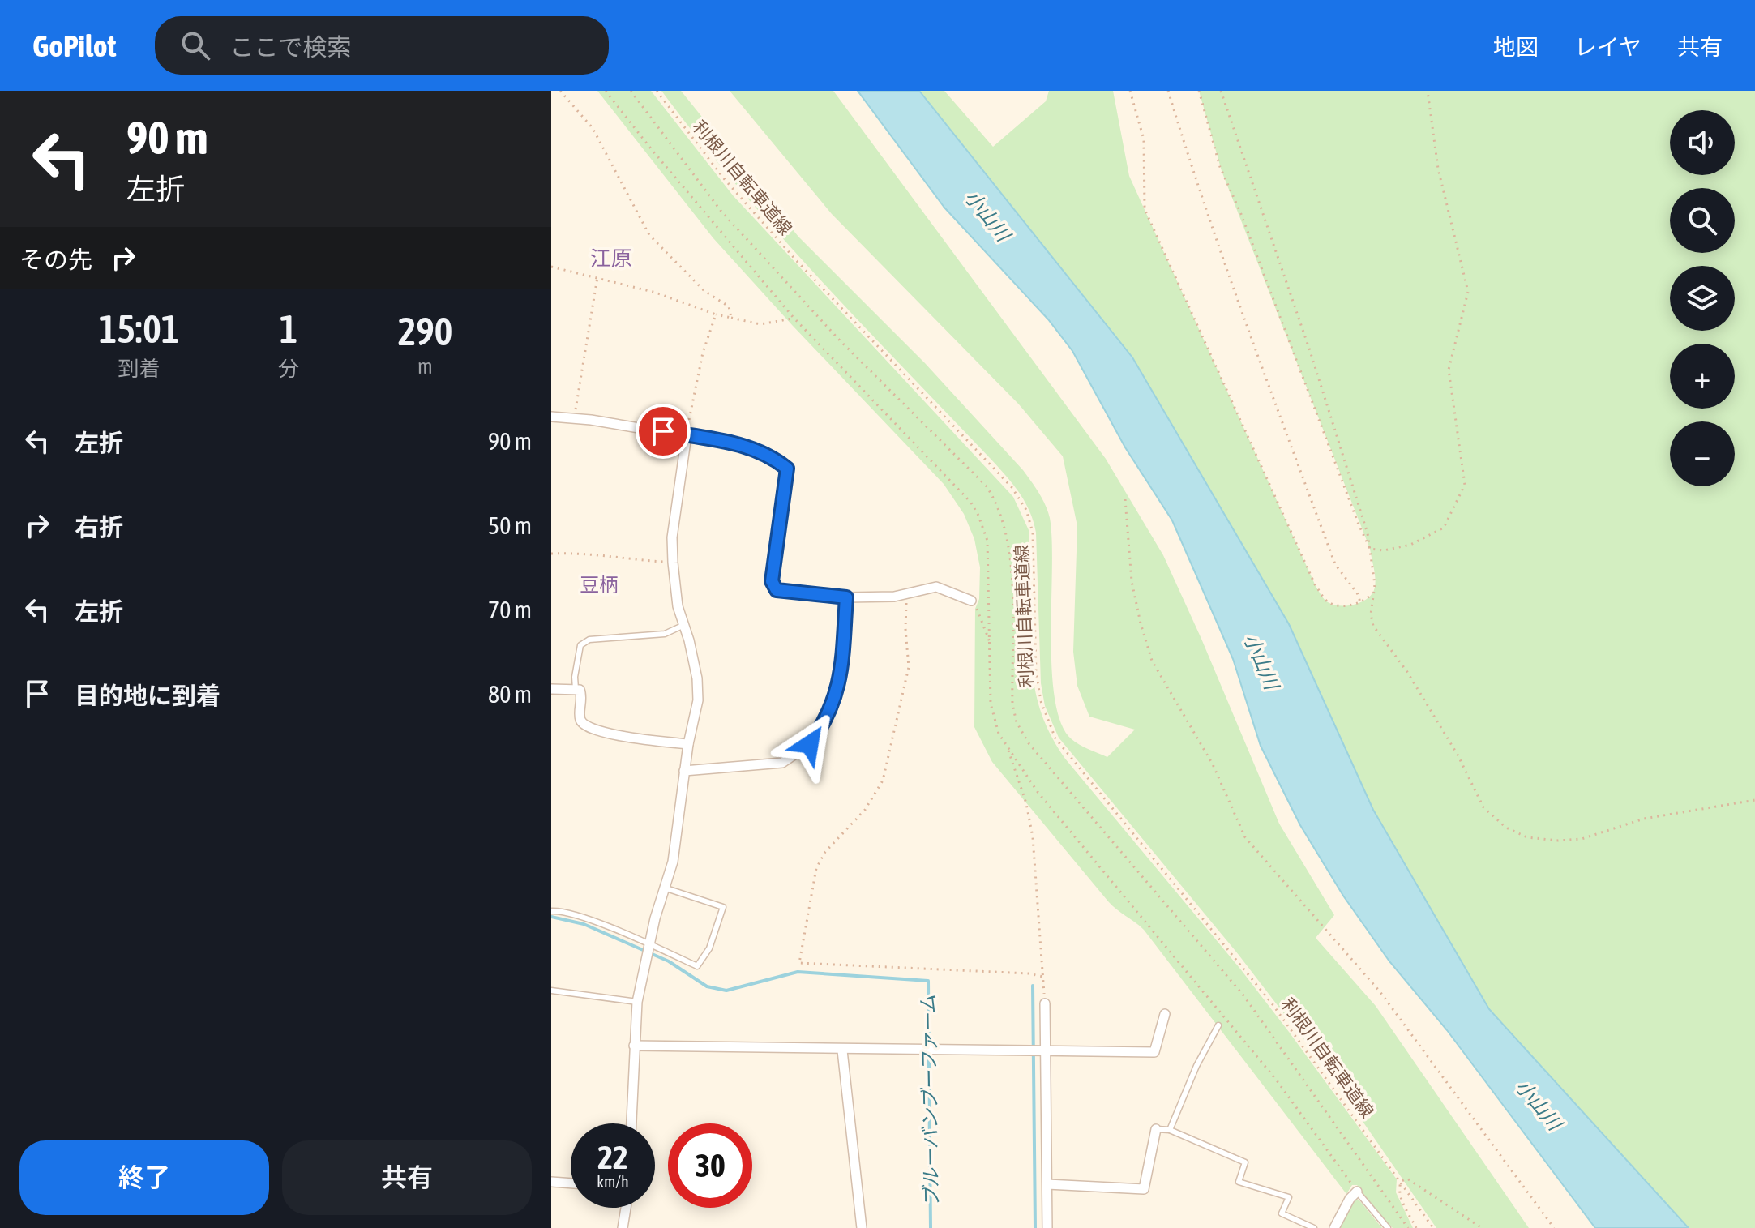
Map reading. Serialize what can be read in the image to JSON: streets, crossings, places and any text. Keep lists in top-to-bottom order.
{
  "streets": {
    "path": ["利根川自転車道線"]
  },
  "districts": ["江原", "豆柄"],
  "water": ["小山川", "ブルーバンブーファーム"],
  "page": {
    "header": "GoPilot",
    "search": "ここで検索",
    "nav": ["地図", "レイヤ", "共有"],
    "turn": ["90 m", "左折"],
    "map_buttons": ["+", "−"],
    "then": "その先",
    "eta": [
      "15:01",
      "到着",
      "1",
      "分",
      "290",
      "m"
    ],
    "list": [
      {
        "name": "左折",
        "value": "90 m"
      },
      {
        "name": "右折",
        "value": "50 m"
      },
      {
        "name": "左折",
        "value": "70 m"
      },
      {
        "name": "目的地に到着",
        "value": "80 m"
      }
    ],
    "speed": "22 km/h",
    "limit": "30",
    "buttons": ["終了", "共有"]
  }
}
